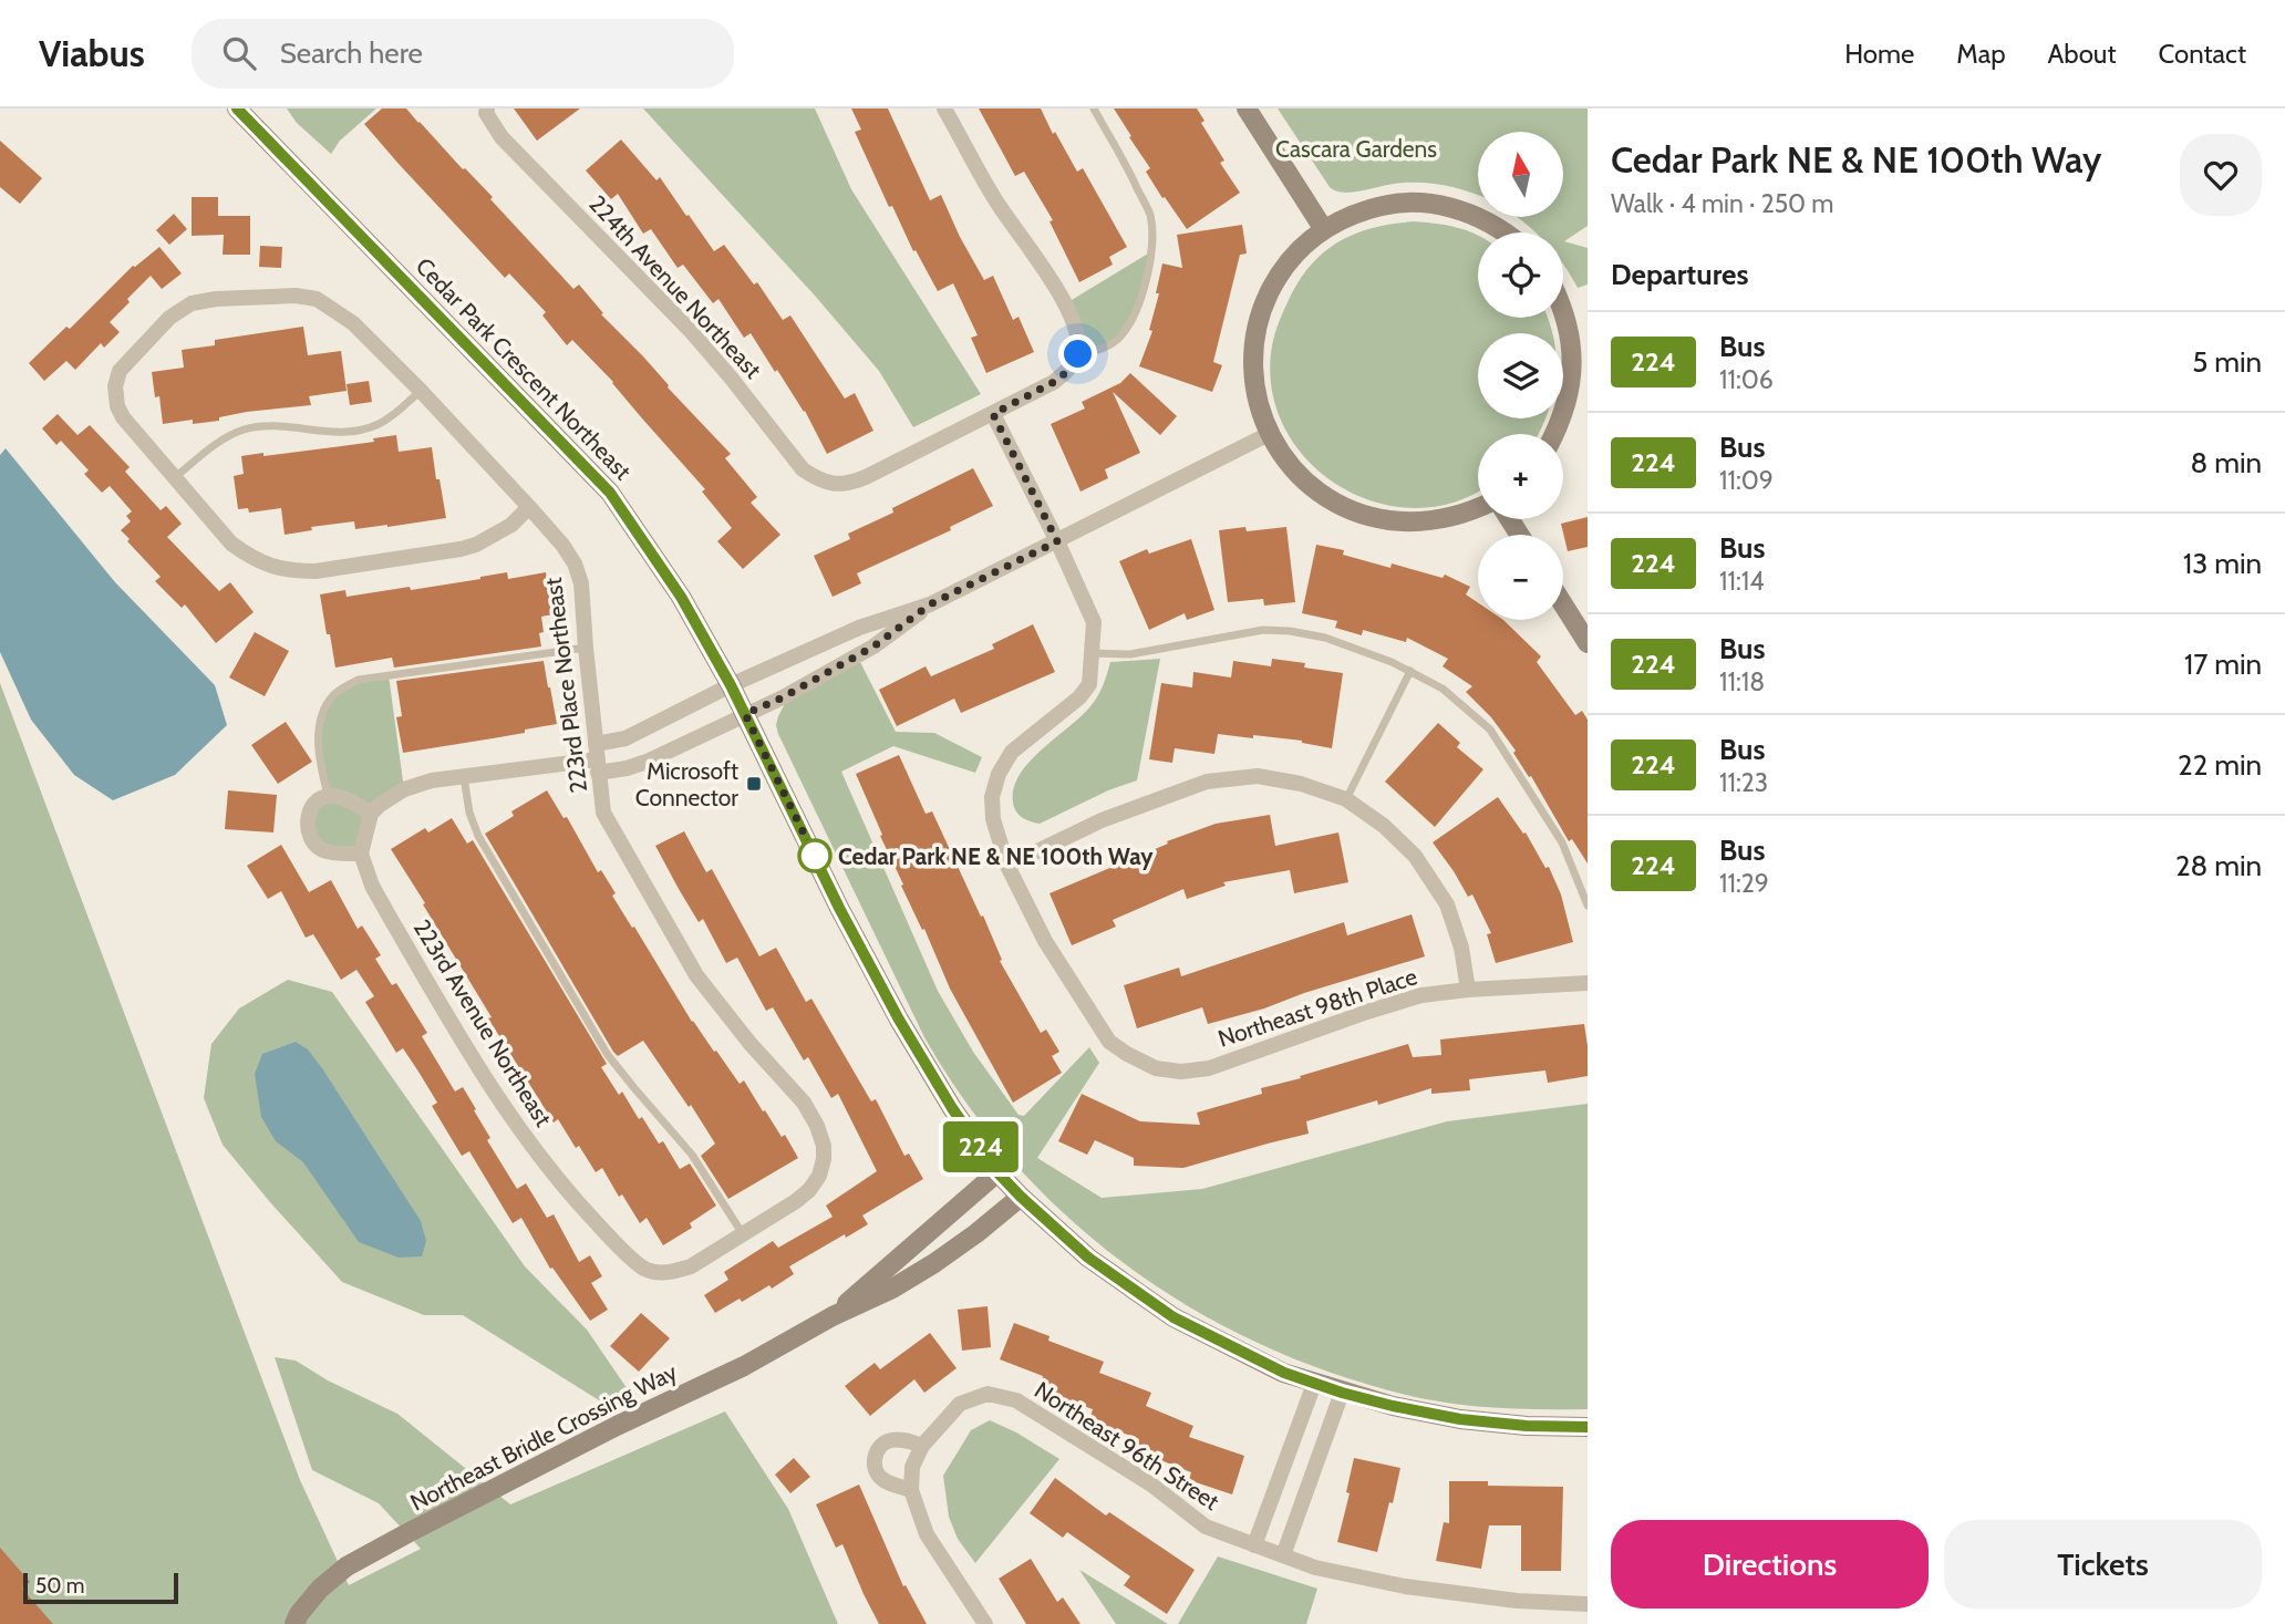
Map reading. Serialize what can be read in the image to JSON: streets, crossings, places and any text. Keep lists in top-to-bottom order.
{
  "streets": {
    "street": [
      "224th Avenue Northeast",
      "Cedar Park Crescent Northeast",
      "223rd Place Northeast",
      "Northeast 98th Place",
      "223rd Avenue Northeast",
      "Northeast Bridle Crossing Way",
      "Northeast 96th Street"
    ]
  },
  "crossings": [
    ["Cedar Park Crescent Northeast", "Northeast Bridle Crossing Way"],
    ["223rd Place Northeast", "223rd Avenue Northeast"]
  ],
  "parks": ["Cascara Gardens"],
  "places": {
    "transit": ["Microsoft Connector"],
    "other": ["Cedar Park NE & NE 100th Way"]
  },
  "lines": ["bus line 224"],
  "scale_bar": "50 m",
  "north": "top",
  "page": {
    "header": "Viabus",
    "search": "Search here",
    "nav": [
      "Home",
      "Map",
      "About",
      "Contact"
    ],
    "on_map": "224",
    "heading": [
      ["Cedar Park NE & NE 100th Way", "Walk · 4 min · 250 m"],
      "Departures"
    ],
    "map_buttons": ["+", "−"],
    "list": [
      {
        "mark": "224",
        "name": "Bus",
        "note": "11:06",
        "value": "5 min"
      },
      {
        "mark": "224",
        "name": "Bus",
        "note": "11:09",
        "value": "8 min"
      },
      {
        "mark": "224",
        "name": "Bus",
        "note": "11:14",
        "value": "13 min"
      },
      {
        "mark": "224",
        "name": "Bus",
        "note": "11:18",
        "value": "17 min"
      },
      {
        "mark": "224",
        "name": "Bus",
        "note": "11:23",
        "value": "22 min"
      },
      {
        "mark": "224",
        "name": "Bus",
        "note": "11:29",
        "value": "28 min"
      }
    ],
    "buttons": ["Directions", "Tickets"],
    "scale": "50 m"
  }
}
